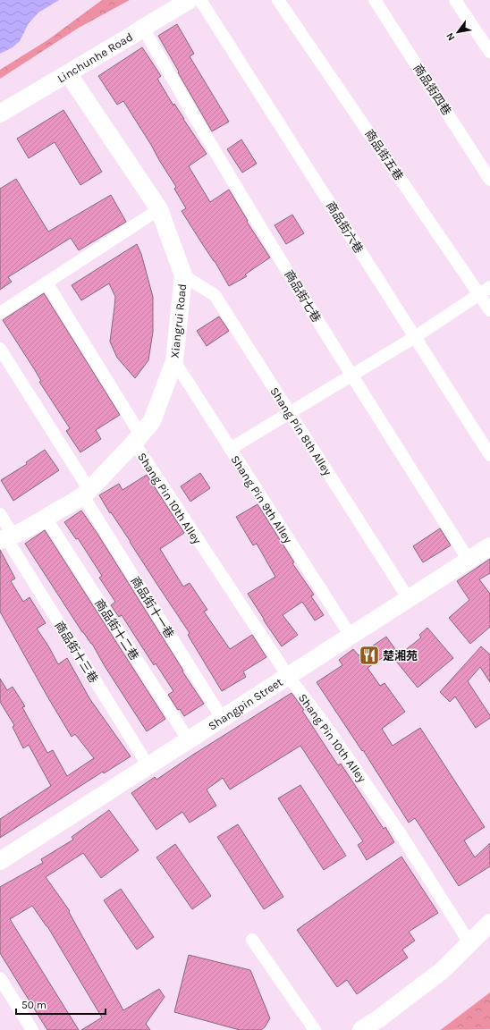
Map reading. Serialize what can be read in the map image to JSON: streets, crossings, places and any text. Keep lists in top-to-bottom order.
{
  "streets": {
    "street": [
      "Linchunhe Road",
      "商品街四巷",
      "商品街五巷",
      "商品街六巷",
      "商品街七巷",
      "Xiangrui Road",
      "Shang Pin 8th Alley",
      "Shang Pin 10th Alley",
      "Shang Pin 9th Alley",
      "商品街十一巷",
      "商品街十二巷",
      "商品街十三巷",
      "Shangpin Street"
    ]
  },
  "crossings": [
    ["Linchunhe Road", "商品街七巷"],
    ["Linchunhe Road", "Xiangrui Road"],
    ["商品街七巷", "Shangpin Street"],
    ["Xiangrui Road", "Shang Pin 8th Alley"],
    ["Xiangrui Road", "Shang Pin 10th Alley"],
    ["Xiangrui Road", "Shang Pin 9th Alley"],
    ["Xiangrui Road", "商品街十一巷"],
    ["Xiangrui Road", "商品街十二巷"],
    ["Xiangrui Road", "商品街十三巷"],
    ["Shang Pin 8th Alley", "Shangpin Street"],
    ["Shang Pin 10th Alley", "Shangpin Street"],
    ["Shang Pin 9th Alley", "Shangpin Street"],
    ["商品街十一巷", "Shangpin Street"],
    ["商品街十二巷", "Shangpin Street"],
    ["商品街十三巷", "Shangpin Street"]
  ],
  "places": {
    "restaurant": ["楚湘苑"]
  },
  "scale_bar": "50 m",
  "north": "bottom left"
}
